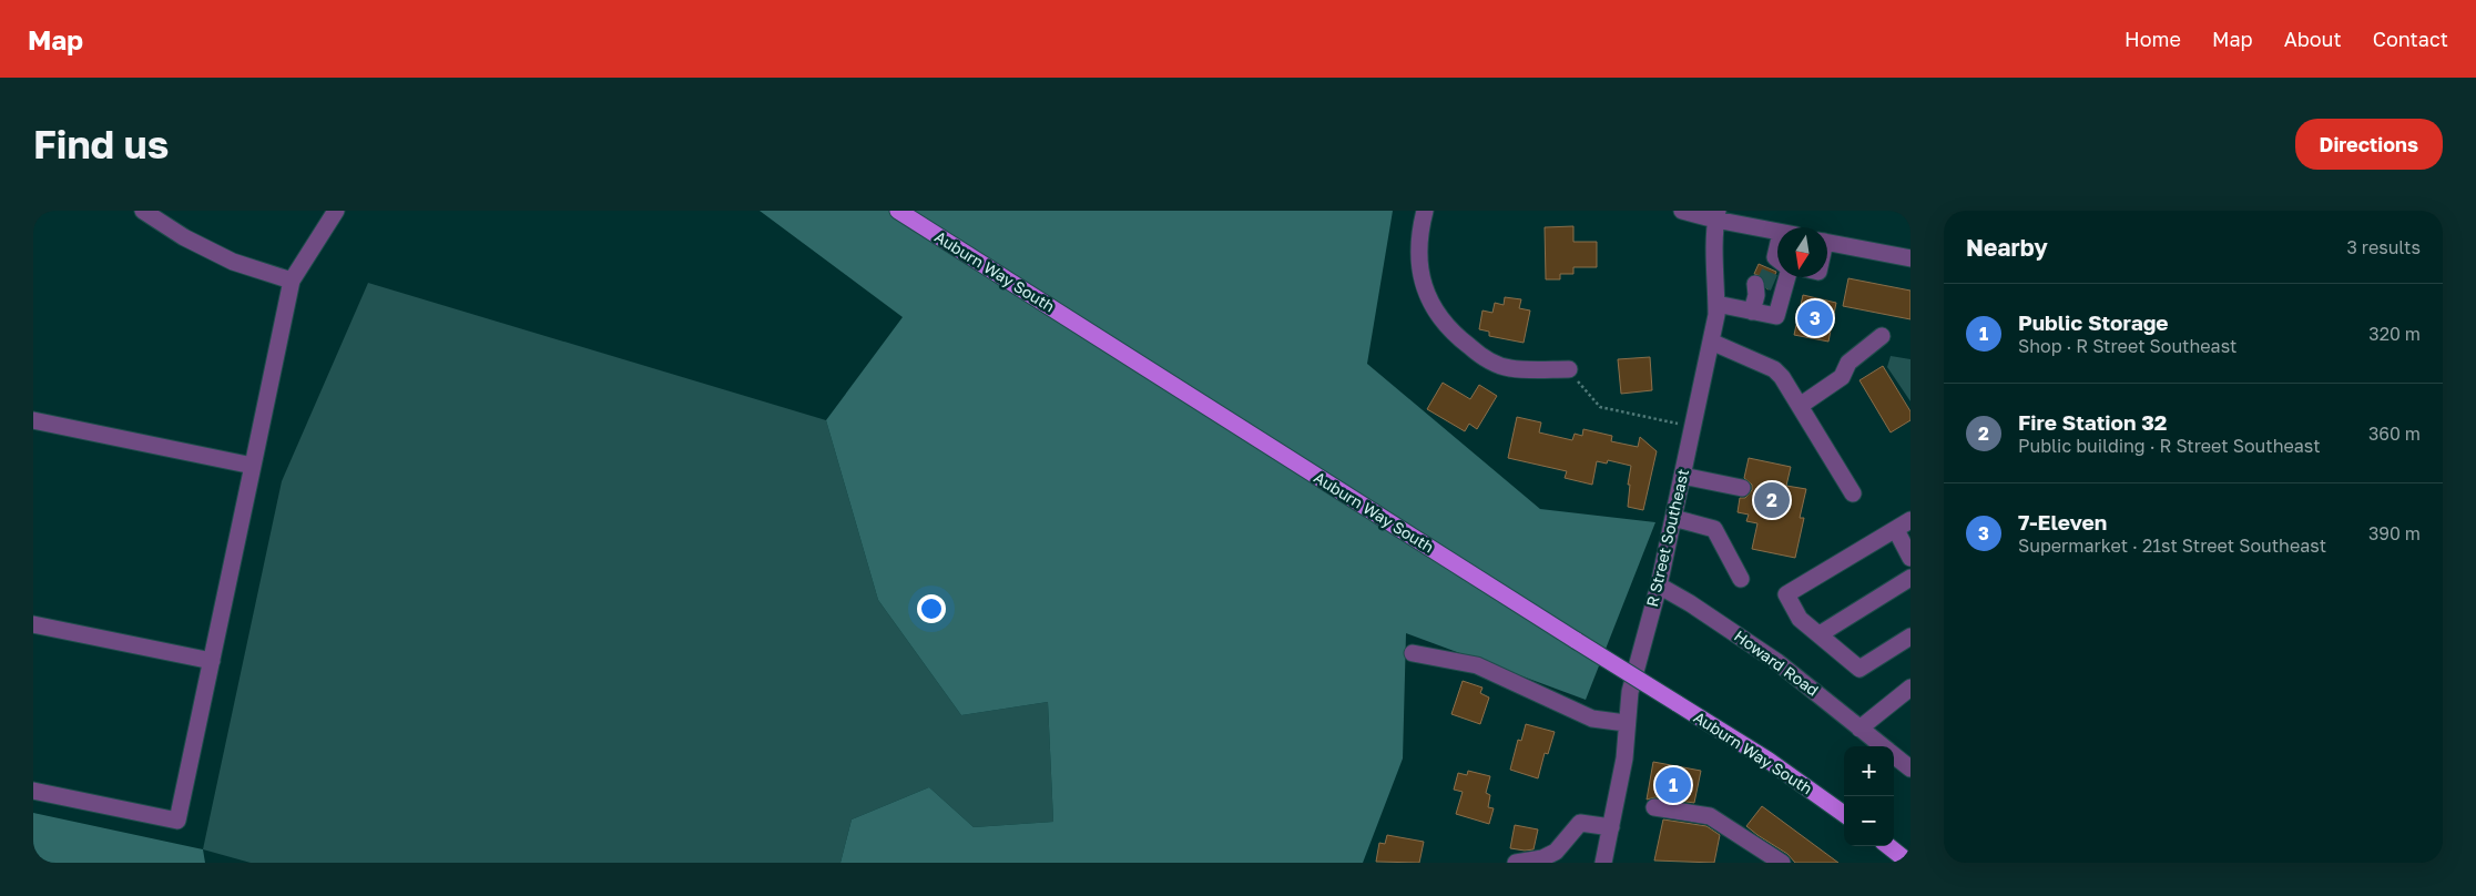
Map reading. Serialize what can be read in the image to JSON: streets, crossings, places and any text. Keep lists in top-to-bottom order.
{
  "streets": {
    "main road": ["Auburn Way South"],
    "street": ["R Street Southeast", "Howard Road"]
  },
  "crossings": [
    ["R Street Southeast", "Howard Road"]
  ],
  "north": "bottom",
  "page": {
    "header": "Map",
    "nav": [
      "Home",
      "Map",
      "About",
      "Contact"
    ],
    "buttons": "Directions",
    "title": "Find us",
    "heading": ["Nearby", "3 results"],
    "list": [
      {
        "mark": "1",
        "name": "Public Storage",
        "note": "Shop · R Street Southeast",
        "value": "320 m"
      },
      {
        "mark": "2",
        "name": "Fire Station 32",
        "note": "Public building · R Street Southeast",
        "value": "360 m"
      },
      {
        "mark": "3",
        "name": "7-Eleven",
        "note": "Supermarket · 21st Street Southeast",
        "value": "390 m"
      }
    ],
    "pins": ["3", "2", "1"],
    "map_buttons": ["+", "−"]
  }
}
